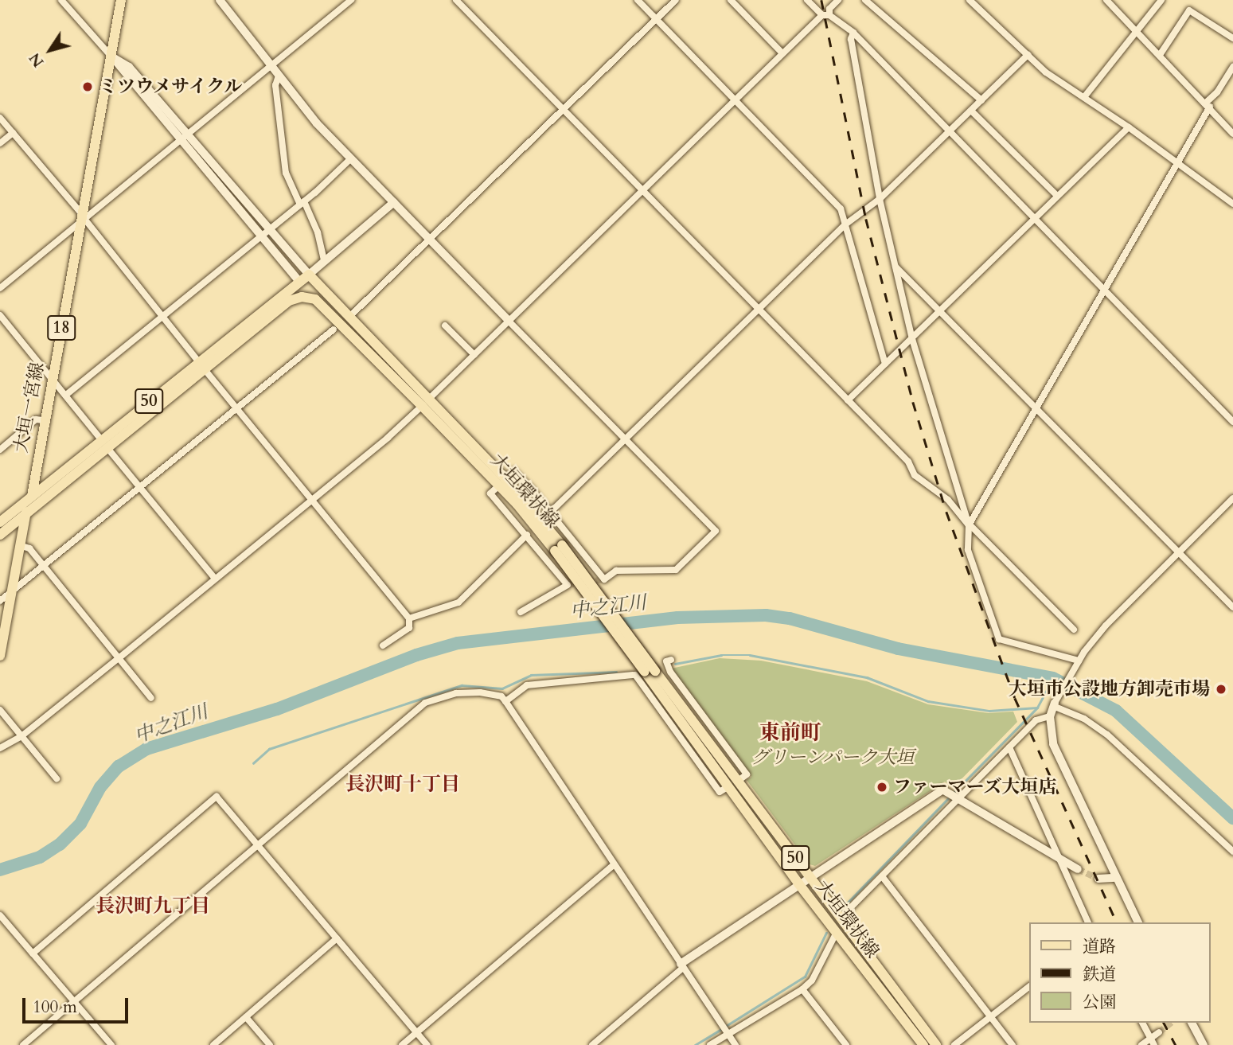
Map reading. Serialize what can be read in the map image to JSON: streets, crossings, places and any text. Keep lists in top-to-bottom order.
{
  "streets": {
    "main road": [
      "18",
      "50",
      "大垣一宮線",
      "大垣環状線"
    ]
  },
  "crossings": [
    ["50", "大垣一宮線"],
    ["50", "大垣環状線"]
  ],
  "districts": ["東前町", "長沢町十丁目", "長沢町九丁目"],
  "water": ["中之江川"],
  "parks": ["グリーンパーク大垣"],
  "places": ["ミツウメサイクル", "大垣市公設地方卸売市場", "ファーマーズ大垣店"],
  "legend": ["道路", "鉄道", "公園"],
  "scale_bar": "100 m",
  "north": "bottom left"
}
